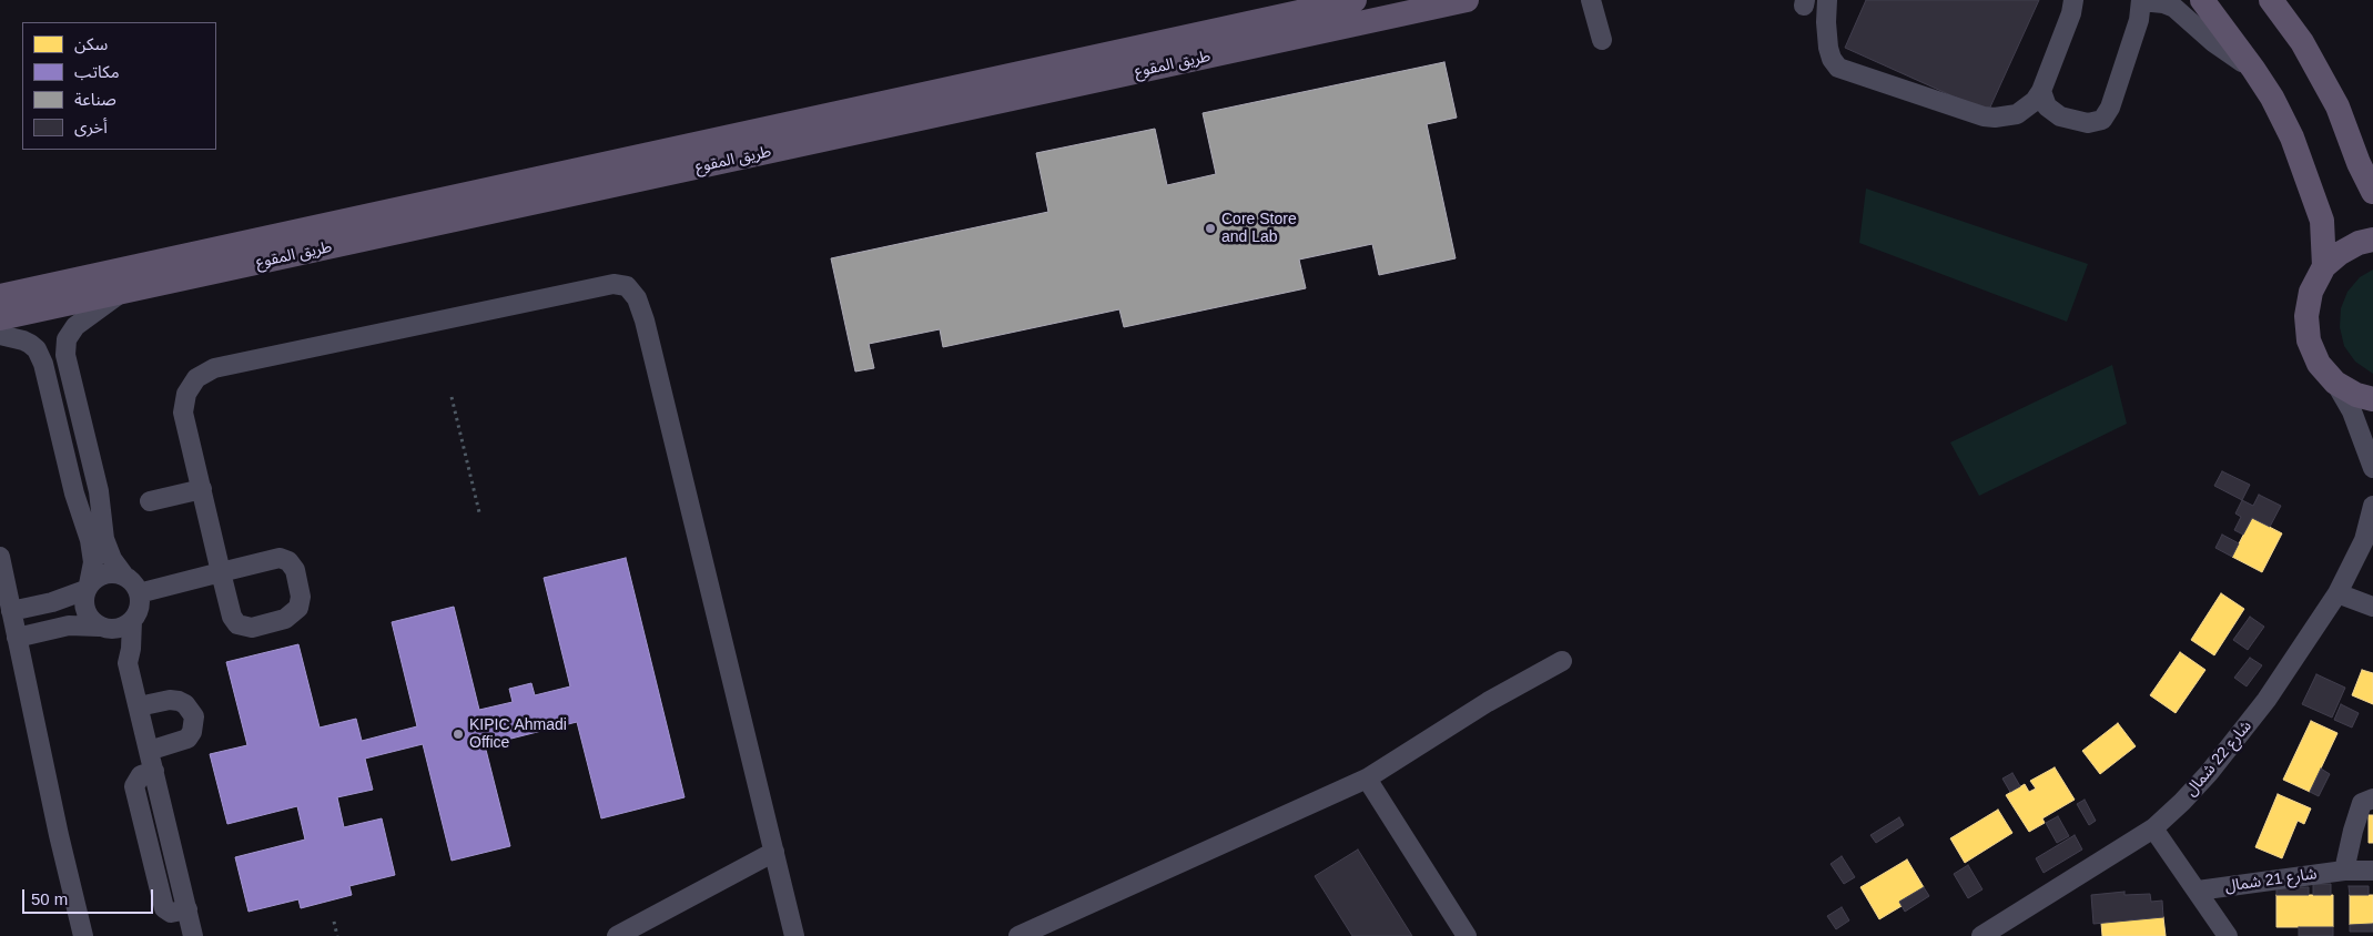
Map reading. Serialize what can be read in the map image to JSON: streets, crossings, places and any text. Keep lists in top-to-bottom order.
{
  "streets": {
    "main road": ["طريق المقوع"],
    "street": ["شارع 22 شمال", "شارع 21 شمال"]
  },
  "places": ["Core Store and Lab", "KIPIC Ahmadi Office"],
  "legend": [
    "سكن",
    "مكاتب",
    "صناعة",
    "أخرى"
  ],
  "scale_bar": "50 m"
}
